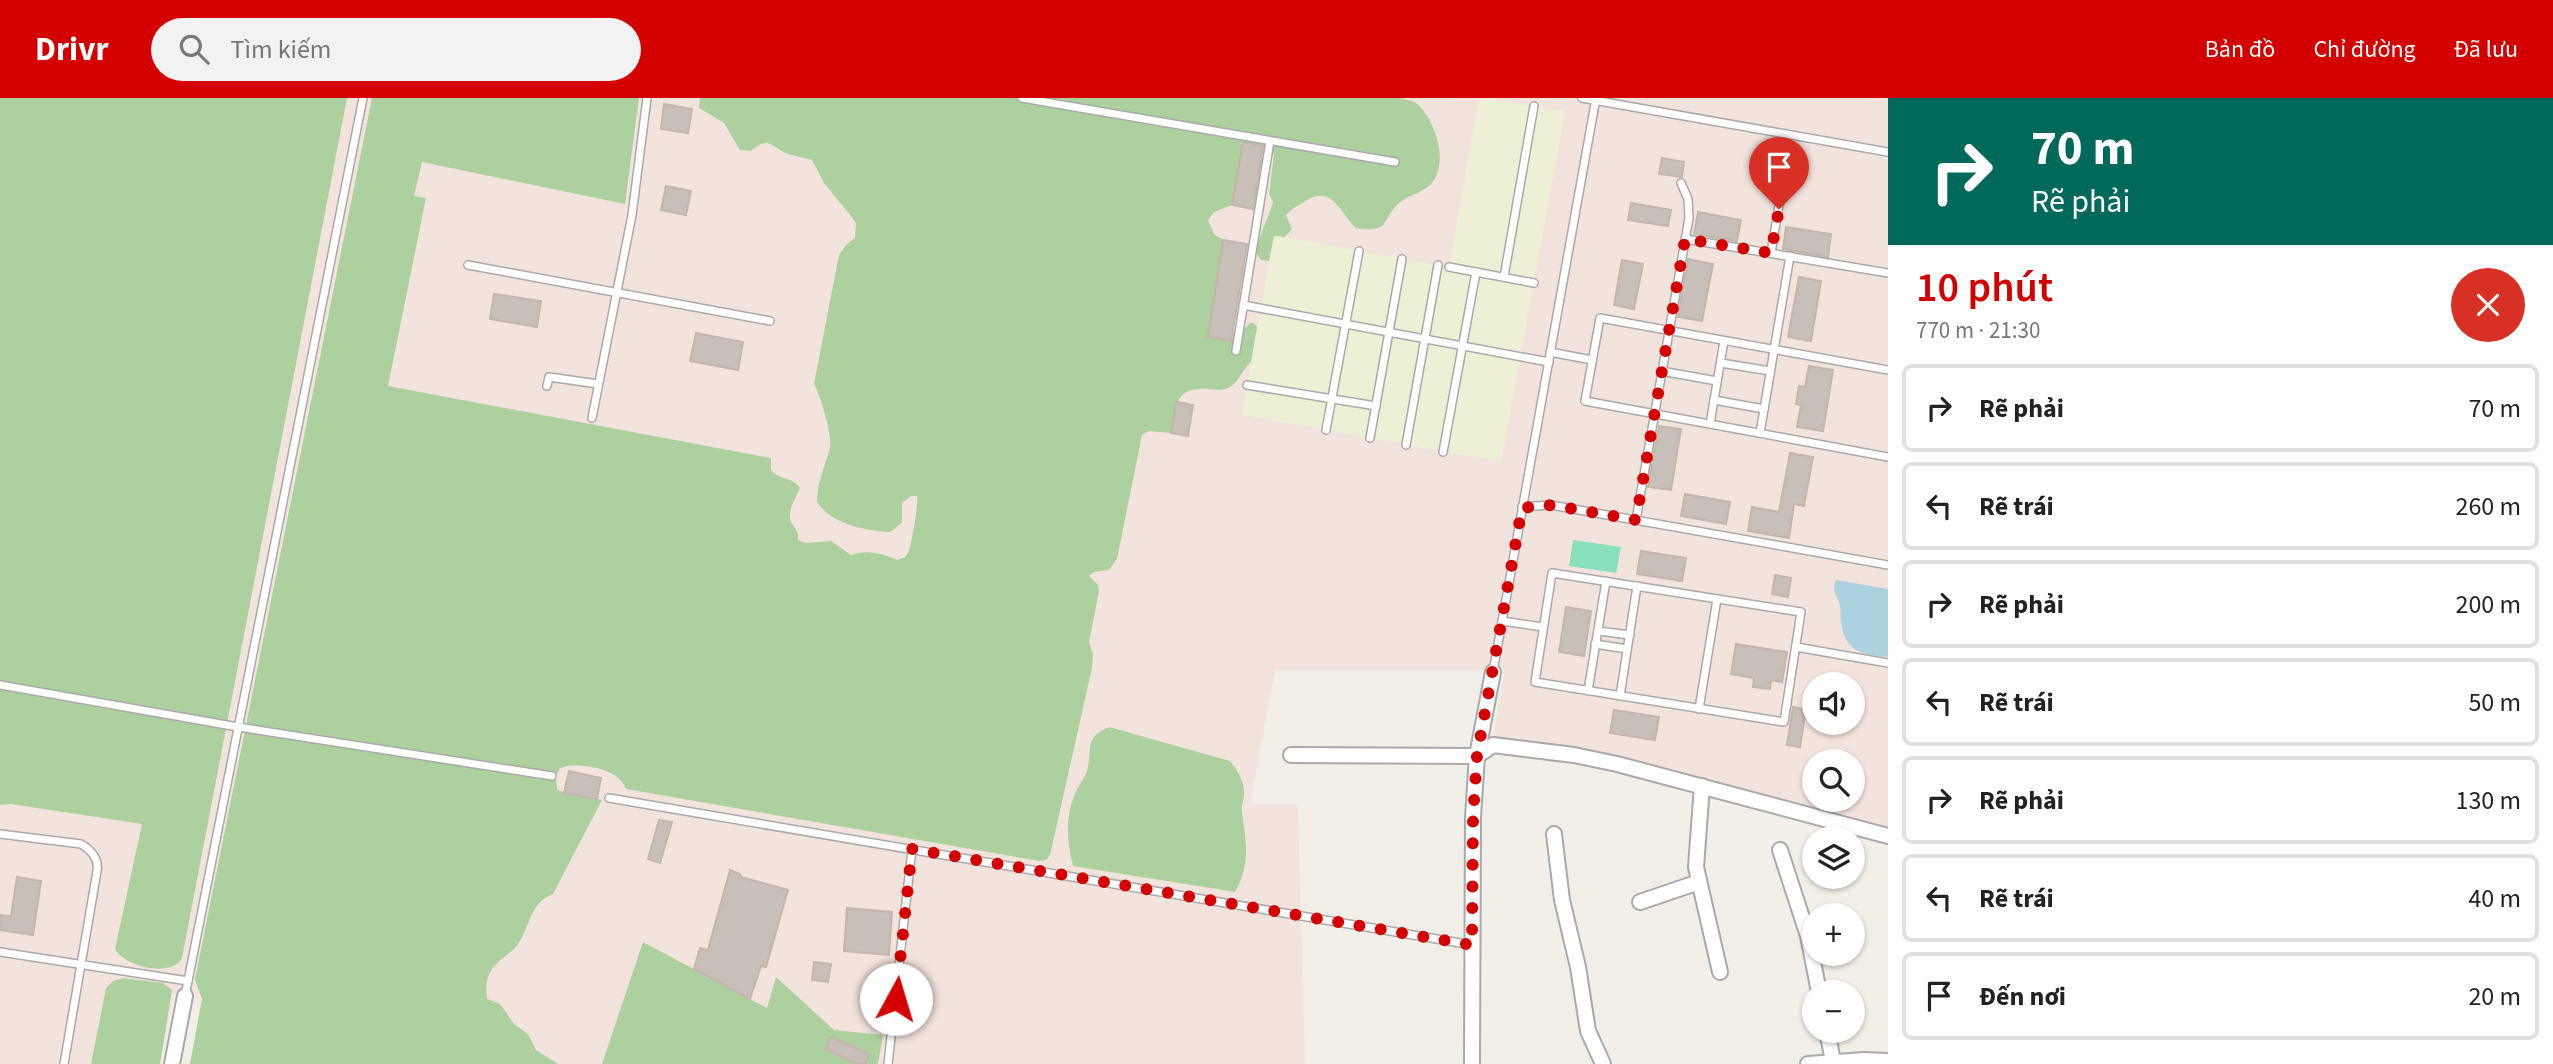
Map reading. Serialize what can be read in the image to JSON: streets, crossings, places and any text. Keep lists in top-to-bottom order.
{
  "page": {
    "header": "Drivr",
    "search": "Tìm kiếm",
    "nav": ["Bản đồ", "Chỉ đường", "Đã lưu"],
    "turn": ["70 m", "Rẽ phải"],
    "heading": ["10 phút", "770 m · 21:30"],
    "list": [
      {
        "name": "Rẽ phải",
        "value": "70 m"
      },
      {
        "name": "Rẽ trái",
        "value": "260 m"
      },
      {
        "name": "Rẽ phải",
        "value": "200 m"
      },
      {
        "name": "Rẽ trái",
        "value": "50 m"
      },
      {
        "name": "Rẽ phải",
        "value": "130 m"
      },
      {
        "name": "Rẽ trái",
        "value": "40 m"
      },
      {
        "name": "Đến nơi",
        "value": "20 m"
      }
    ],
    "map_buttons": ["+", "−"]
  }
}
